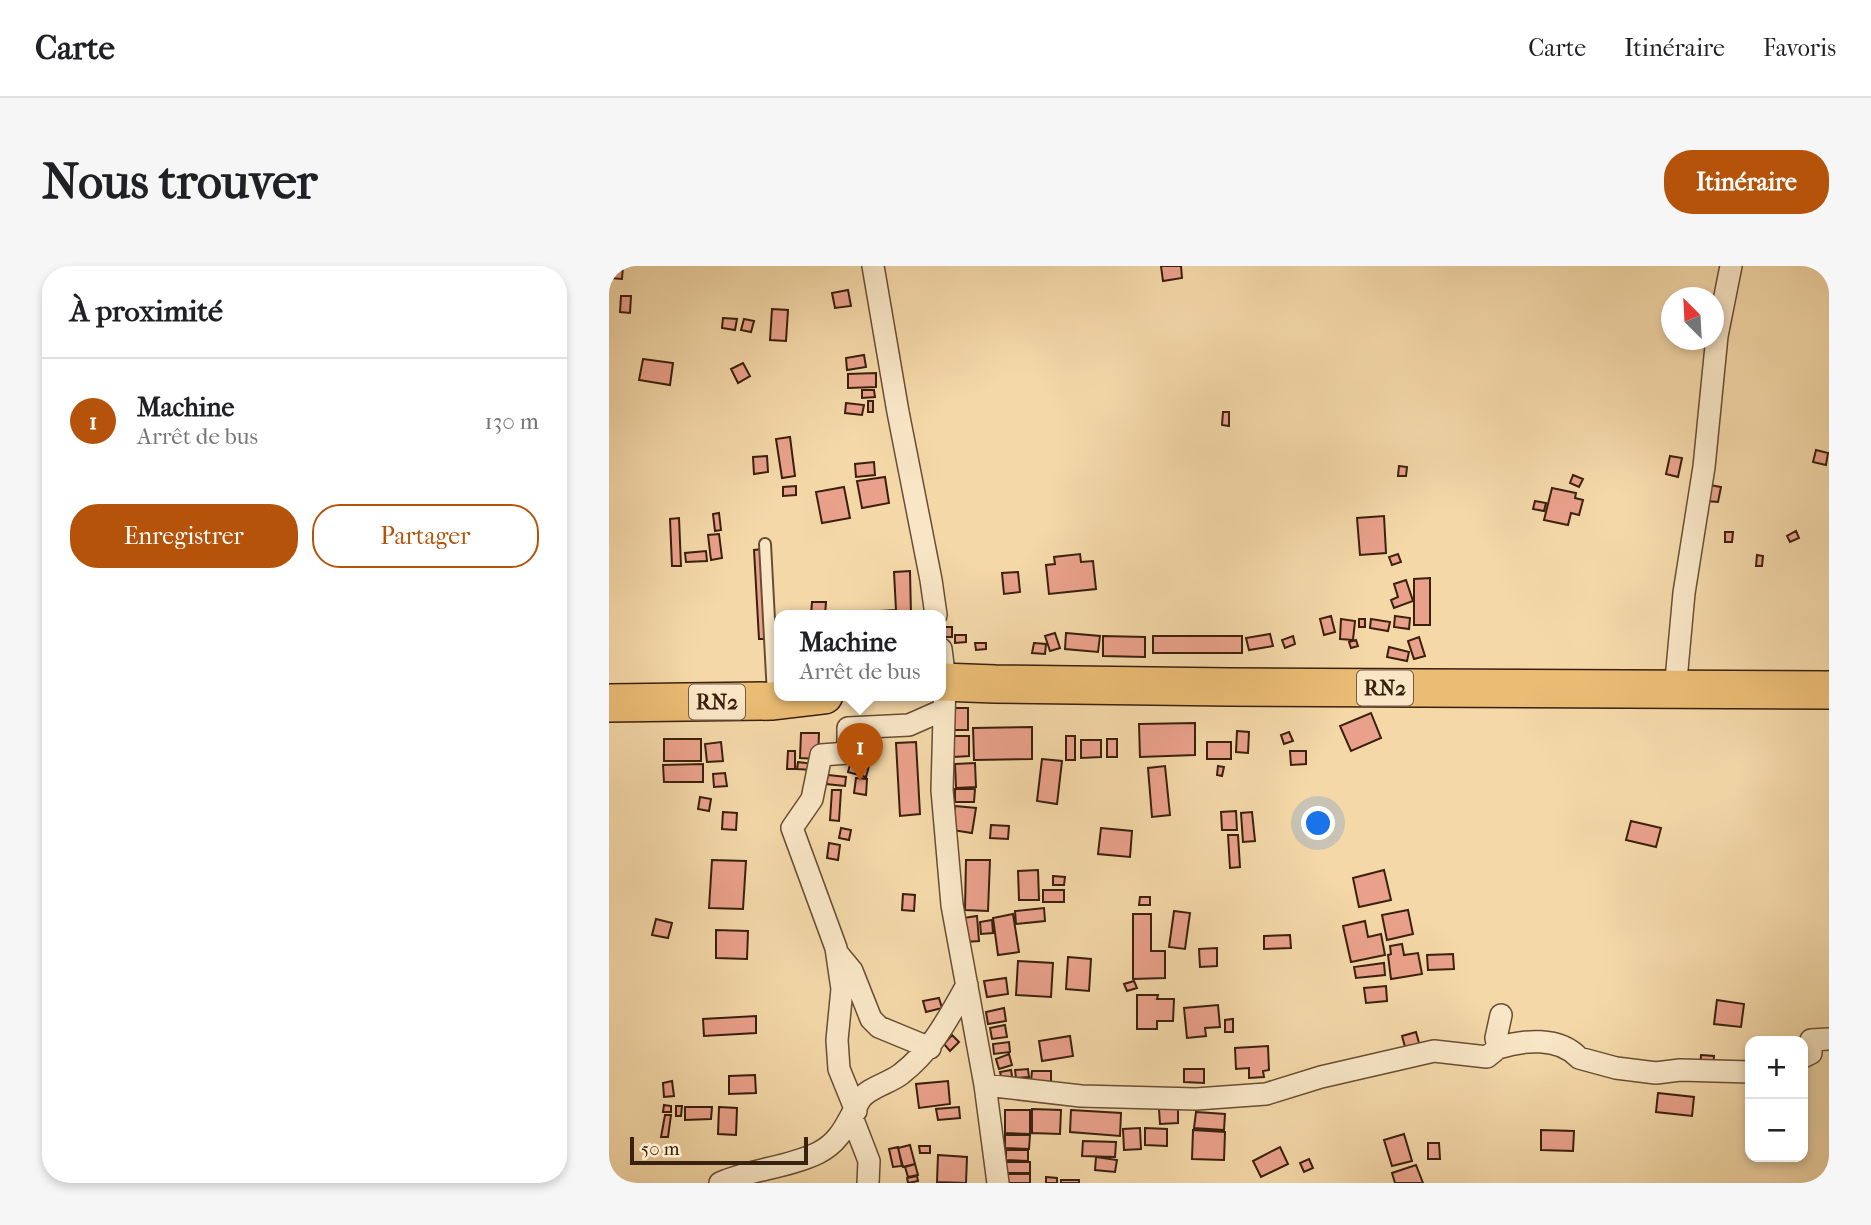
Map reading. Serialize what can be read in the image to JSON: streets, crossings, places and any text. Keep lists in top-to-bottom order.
{
  "streets": {
    "highway": ["RN2"]
  },
  "scale_bar": "50 m",
  "north": "top left",
  "page": {
    "header": "Carte",
    "nav": ["Carte", "Itinéraire", "Favoris"],
    "buttons": [
      "Itinéraire",
      ["Enregistrer", "Partager"]
    ],
    "title": "Nous trouver",
    "heading": "À proximité",
    "list": [
      {
        "mark": "1",
        "name": "Machine",
        "note": "Arrêt de bus",
        "value": "130 m"
      }
    ],
    "popup": ["Machine", "Arrêt de bus"],
    "pins": "1",
    "map_buttons": ["+", "−"],
    "scale": "50 m"
  }
}
